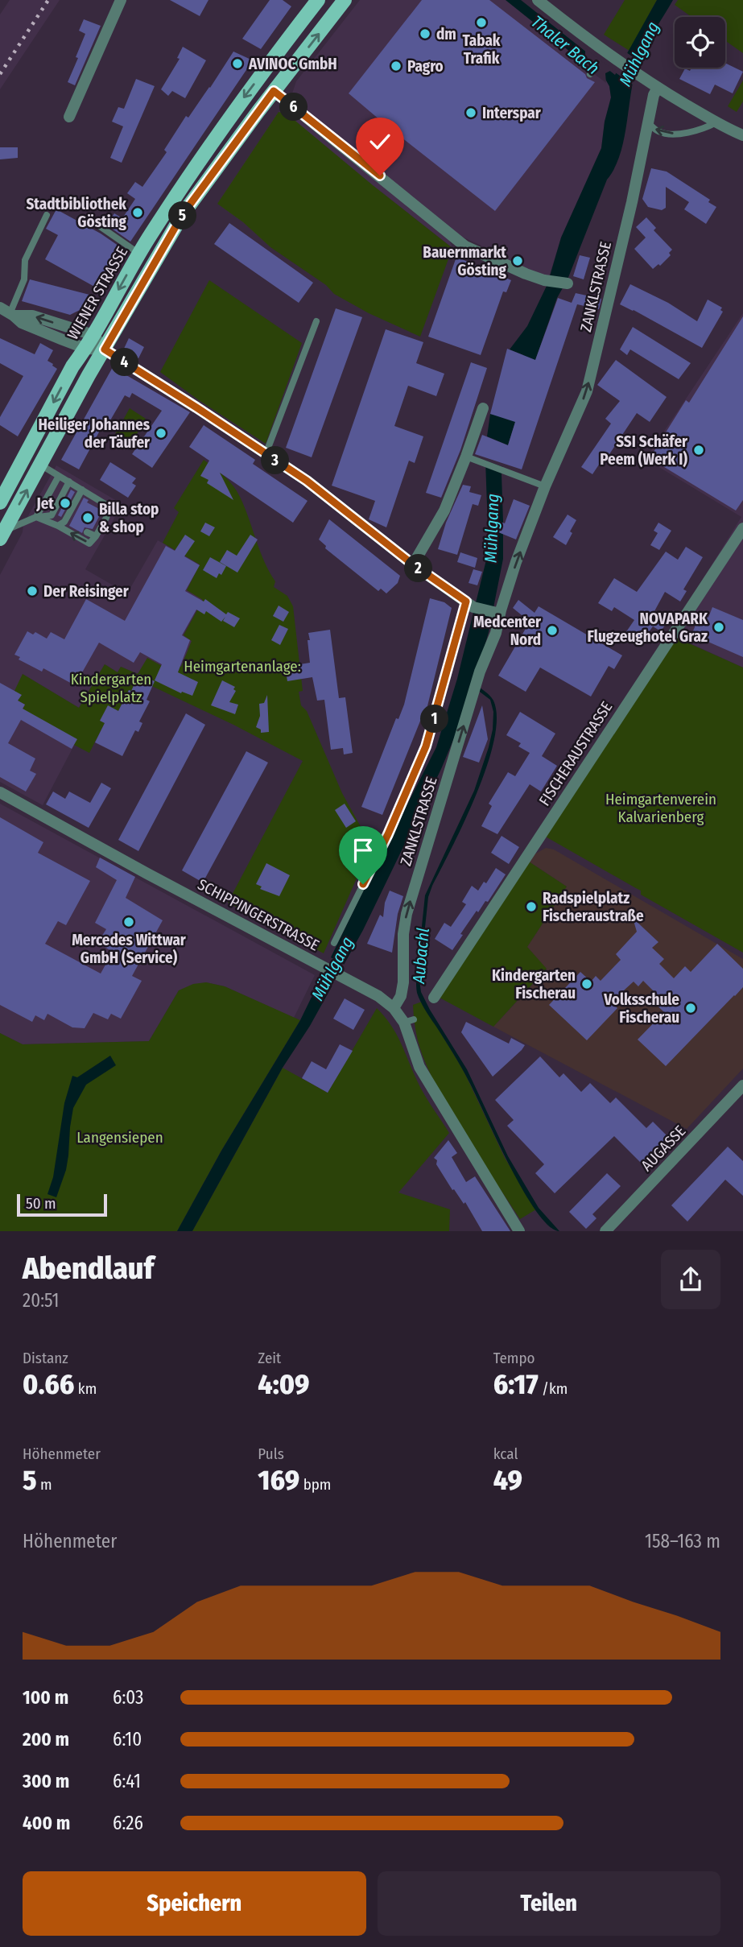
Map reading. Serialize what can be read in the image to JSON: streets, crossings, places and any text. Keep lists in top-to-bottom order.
{
  "streets": {
    "main road": ["WIENER STRASSE"],
    "street": [
      "ZANKLSTRASSE",
      "FISCHERAUSTRASSE",
      "SCHIPPINGERSTRASSE",
      "AUGASSE"
    ]
  },
  "crossings": [
    ["ZANKLSTRASSE", "SCHIPPINGERSTRASSE"]
  ],
  "one_way": ["ZANKLSTRASSE"],
  "water": ["Thaler Bach", "Mühlgang", "Aubachl"],
  "parks": [
    "Heimgartenanlage:",
    "Kindergarten Spielplatz",
    "Heimgartenverein Kalvarienberg",
    "Langensiepen"
  ],
  "places": [
    "Tabak Trafik",
    "dm",
    "AVINOC GmbH",
    "Pagro",
    "Interspar",
    "Stadtbibliothek Gösting",
    "Bauernmarkt Gösting",
    "Heiliger Johannes der Täufer",
    "SSI Schäfer Peem (Werk I)",
    "Jet",
    "Billa stop & shop",
    "Der Reisinger",
    "NOVAPARK Flugzeughotel Graz",
    "Medcenter Nord",
    "Radspielplatz Fischeraustraße",
    "Mercedes Wittwar GmbH (Service)",
    "Kindergarten Fischerau",
    "Volksschule Fischerau"
  ],
  "scale_bar": "50 m",
  "page": {
    "pins": [
      "6",
      "5",
      "4",
      "3",
      "2",
      "1"
    ],
    "scale": "50 m",
    "heading": ["Abendlauf", "20:51"],
    "stats": [
      ["Distanz", "0.66 km"],
      ["Zeit", "4:09"],
      ["Tempo", "6:17 /km"],
      ["Höhenmeter", "5 m"],
      ["Puls", "169 bpm"],
      ["kcal", "49"]
    ],
    "chart": ["Höhenmeter", "158–163 m"],
    "list": [
      {
        "name": "100 m",
        "note": "6:03"
      },
      {
        "name": "200 m",
        "note": "6:10"
      },
      {
        "name": "300 m",
        "note": "6:41"
      },
      {
        "name": "400 m",
        "note": "6:26"
      }
    ],
    "buttons": ["Speichern", "Teilen"]
  }
}
